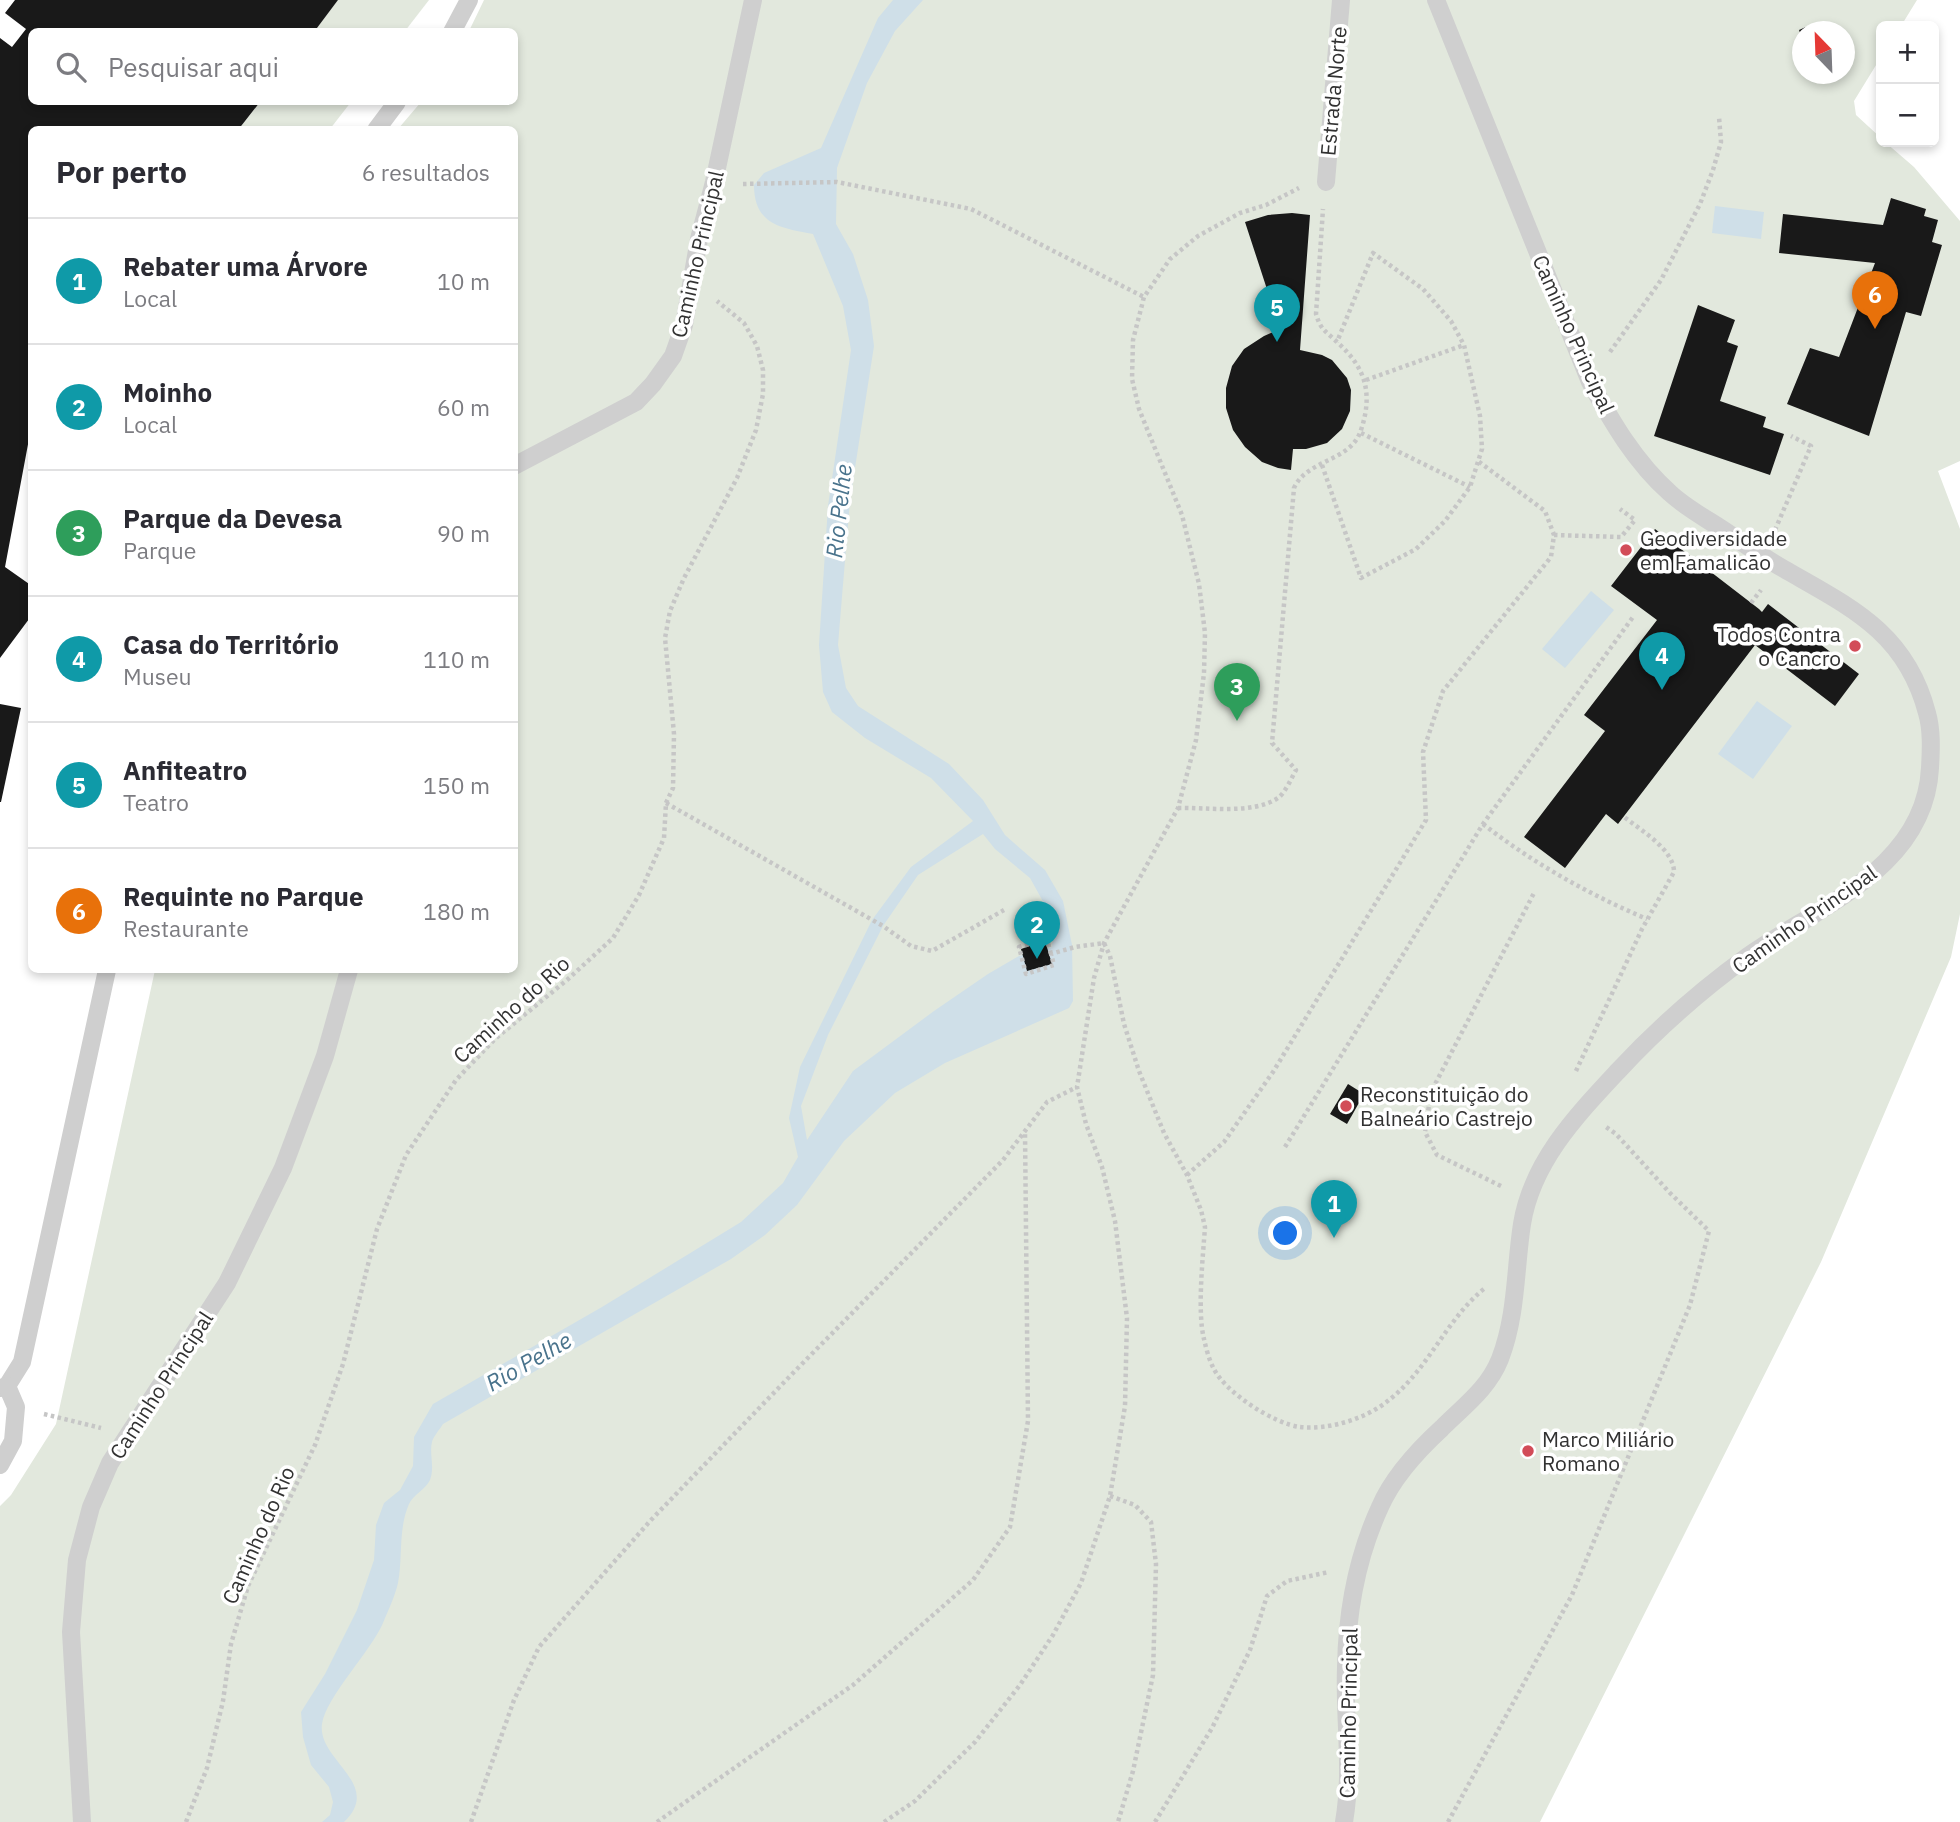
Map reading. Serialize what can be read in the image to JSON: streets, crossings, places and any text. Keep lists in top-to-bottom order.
{
  "streets": {
    "lane": ["Estrada Norte", "Caminho Principal"],
    "path": ["Caminho do Rio"]
  },
  "crossings": [
    ["Caminho Principal", "Caminho do Rio"]
  ],
  "water": ["Rio Pelhe"],
  "places": [
    "Geodiversidade em Famalicão",
    "Todos Contra o Cancro",
    "Reconstituição do Balneário Castrejo",
    "Marco Miliário Romano"
  ],
  "north": "top left",
  "page": {
    "map_buttons": ["+", "−"],
    "search": "Pesquisar aqui",
    "heading": ["Por perto", "6 resultados"],
    "list": [
      {
        "mark": "1",
        "name": "Rebater uma Árvore",
        "note": "Local",
        "value": "10 m"
      },
      {
        "mark": "2",
        "name": "Moinho",
        "note": "Local",
        "value": "60 m"
      },
      {
        "mark": "3",
        "name": "Parque da Devesa",
        "note": "Parque",
        "value": "90 m"
      },
      {
        "mark": "4",
        "name": "Casa do Território",
        "note": "Museu",
        "value": "110 m"
      },
      {
        "mark": "5",
        "name": "Anfiteatro",
        "note": "Teatro",
        "value": "150 m"
      },
      {
        "mark": "6",
        "name": "Requinte no Parque",
        "note": "Restaurante",
        "value": "180 m"
      }
    ],
    "pins": [
      "6",
      "5",
      "4",
      "3",
      "2",
      "1"
    ]
  }
}
